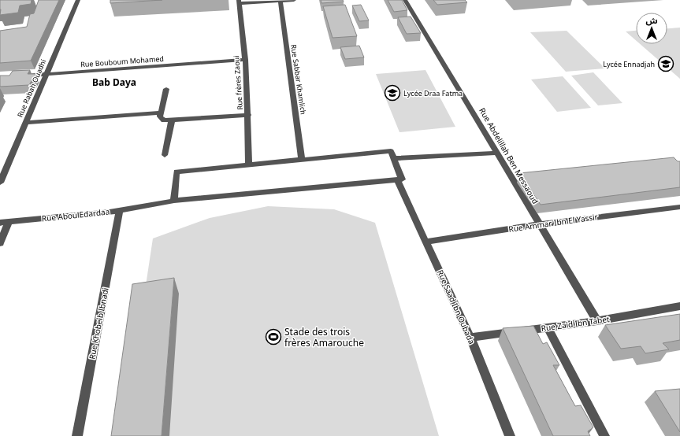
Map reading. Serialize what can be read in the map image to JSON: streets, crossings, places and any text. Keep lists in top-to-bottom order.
{
  "streets": {
    "street": [
      "Rue Bouboum Mohamed",
      "Rue Sabbar Khamlich",
      "Rue frères Zaoui",
      "Rue Rabah Ouadhi",
      "Rue Abdelillah Ben Messaoud",
      "Rue Abou Edardaa",
      "Rue Ammar Ibn El Yassir",
      "Rue Saad Ibn Oubada",
      "Rue Khobeib Ibnadi",
      "Rue Zaid Ibn Tabet"
    ]
  },
  "crossings": [
    ["Rue Bouboum Mohamed", "Rue frères Zaoui"],
    ["Rue Bouboum Mohamed", "Rue Rabah Ouadhi"],
    ["Rue Abdelillah Ben Messaoud", "Rue Ammar Ibn El Yassir"],
    ["Rue Abdelillah Ben Messaoud", "Rue Zaid Ibn Tabet"],
    ["Rue Abou Edardaa", "Rue Saad Ibn Oubada"],
    ["Rue Abou Edardaa", "Rue Khobeib Ibnadi"],
    ["Rue Ammar Ibn El Yassir", "Rue Saad Ibn Oubada"],
    ["Rue Saad Ibn Oubada", "Rue Zaid Ibn Tabet"]
  ],
  "districts": ["Bab Daya"],
  "places": {
    "school or university": ["Lycée Ennadjah", "Lycée Draa Fatma"],
    "sports": ["Stade des trois frères Amarouche"]
  },
  "north": "top"
}
